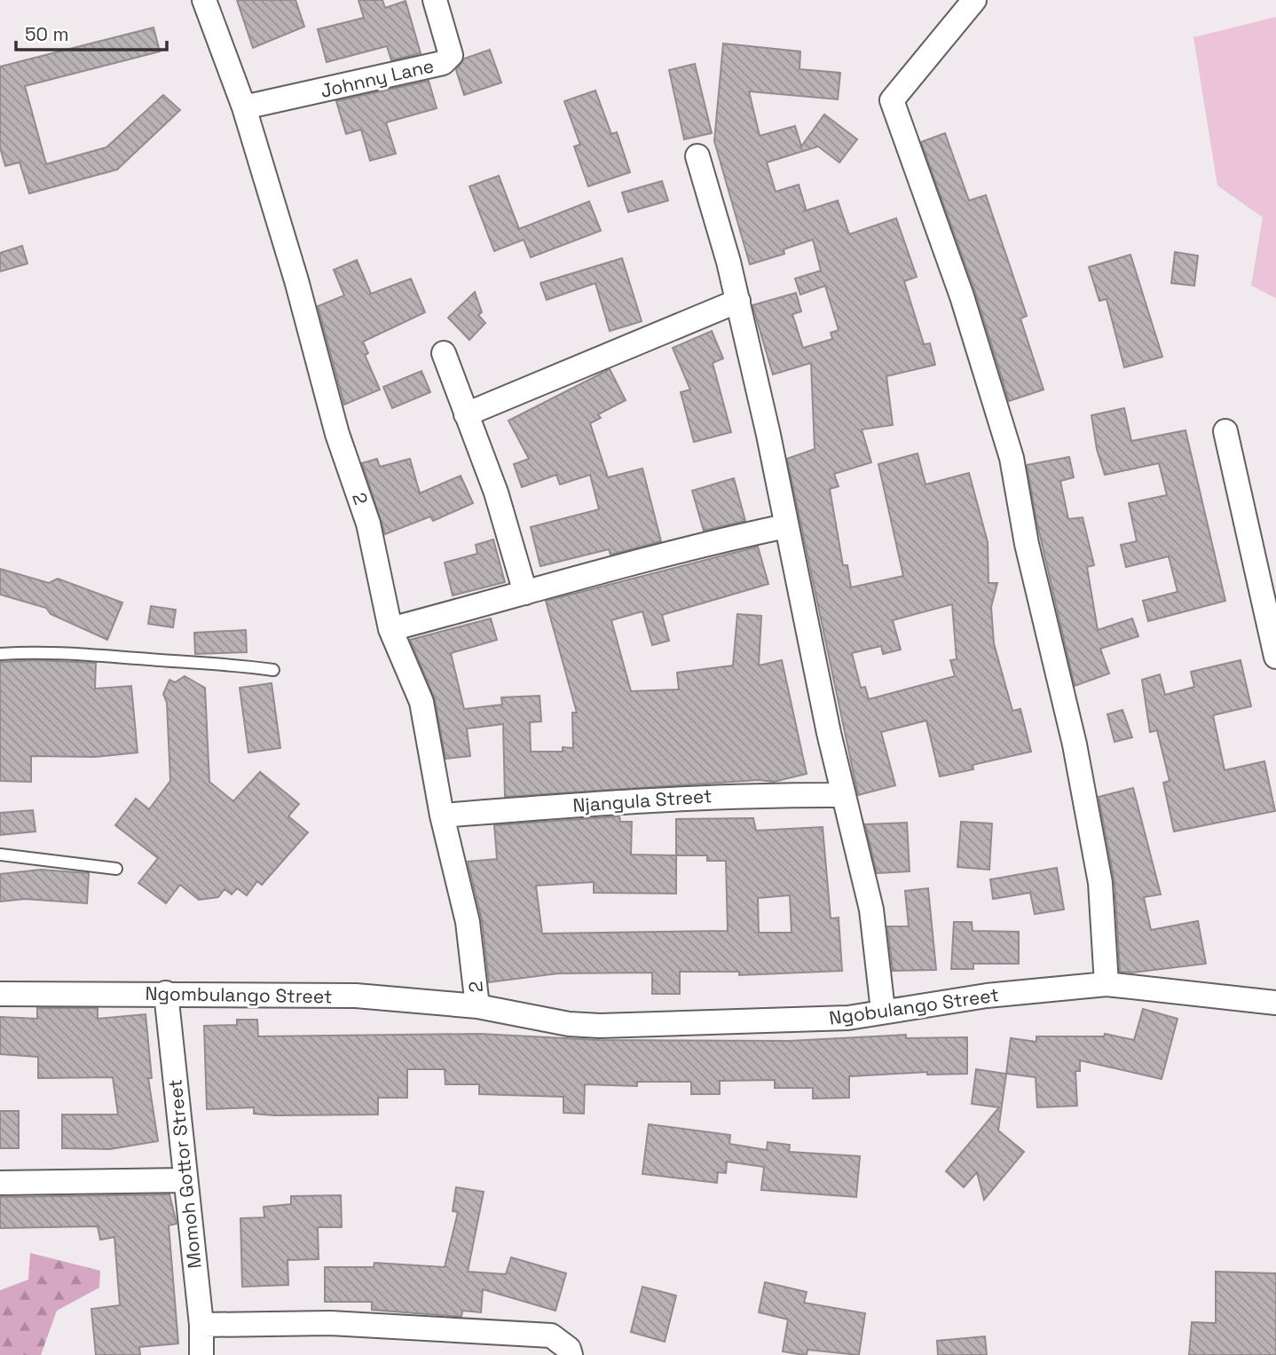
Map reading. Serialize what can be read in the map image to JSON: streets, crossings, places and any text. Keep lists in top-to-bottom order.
{
  "streets": {
    "street": [
      "Johnny Lane",
      "2",
      "Njangula Street",
      "Ngombulango Street",
      "Ngobulango Street",
      "Momoh Gottor Street"
    ]
  },
  "crossings": [
    ["Johnny Lane", "2"],
    ["2", "Njangula Street"],
    ["2", "Ngombulango Street"],
    ["2", "Ngobulango Street"],
    ["Ngombulango Street", "Ngobulango Street"],
    ["Ngombulango Street", "Momoh Gottor Street"]
  ],
  "scale_bar": "50 m"
}
